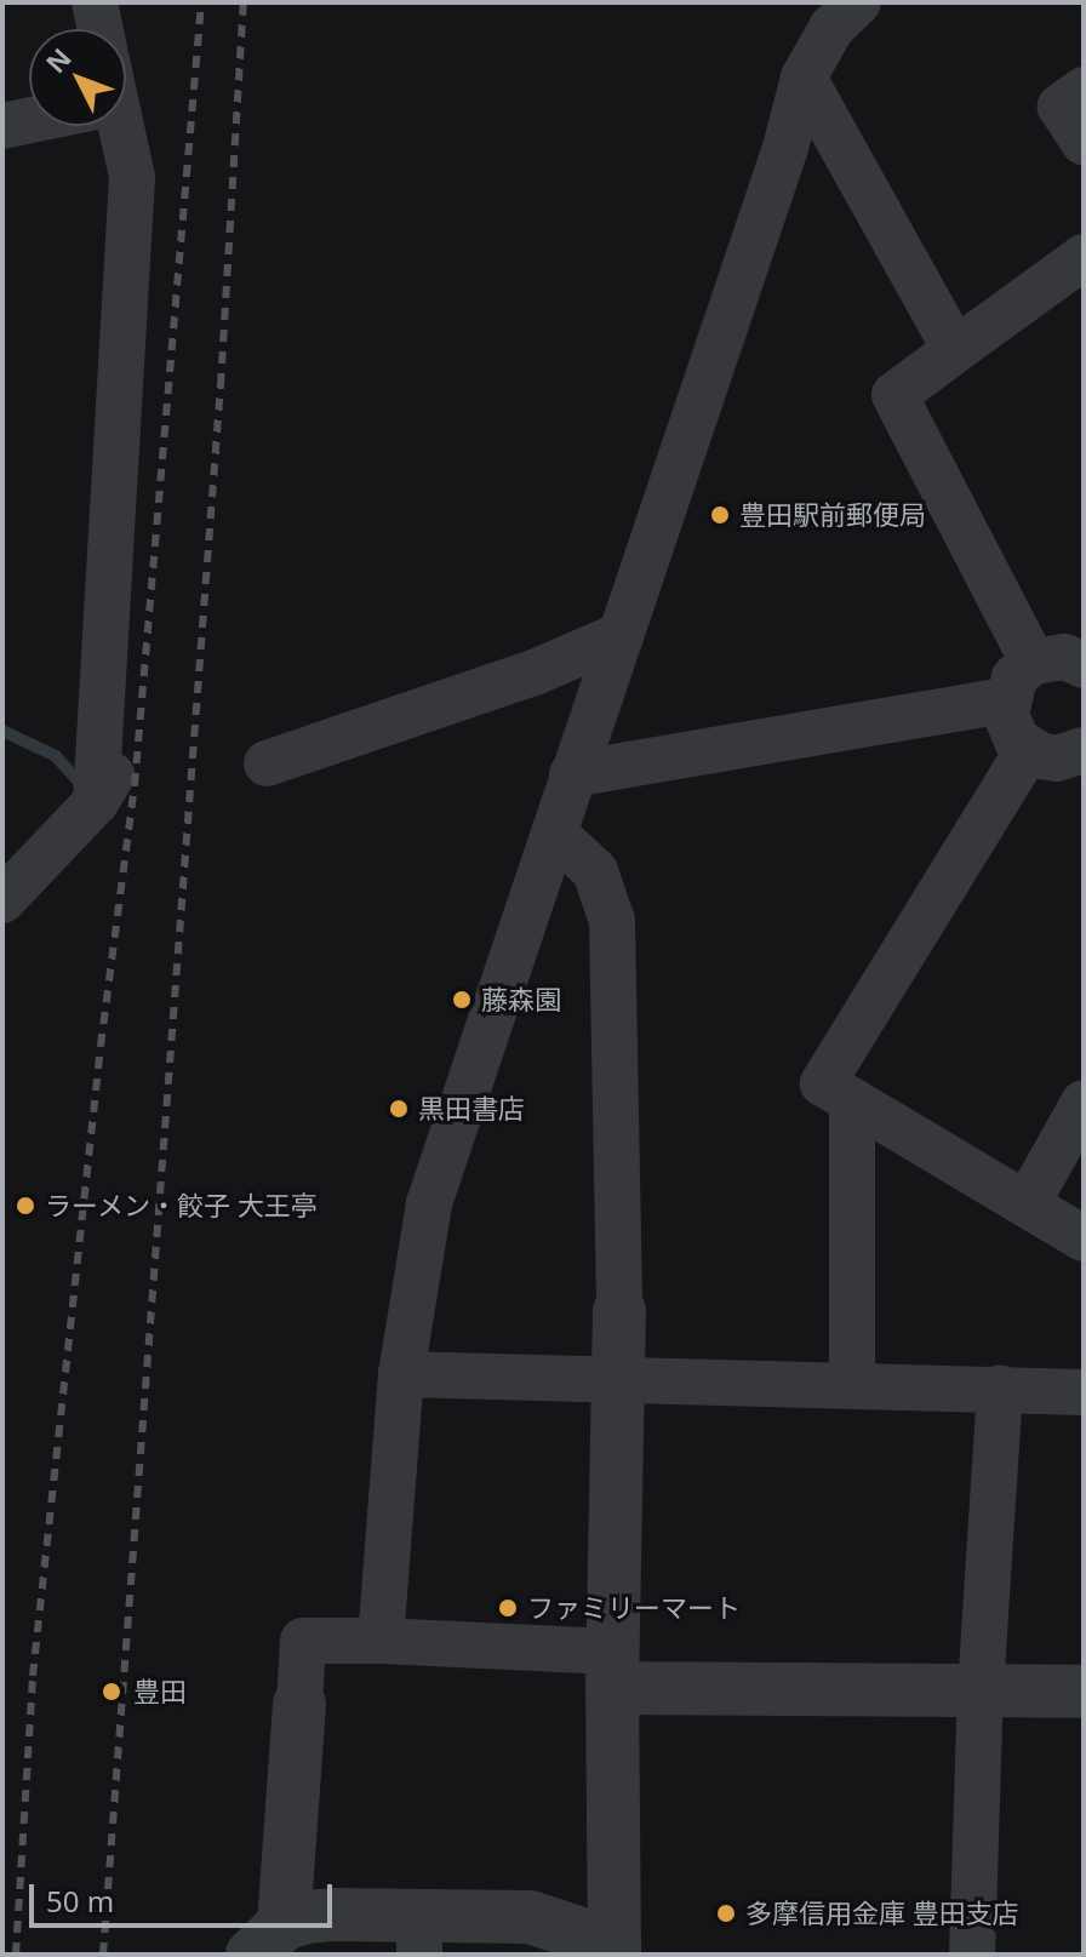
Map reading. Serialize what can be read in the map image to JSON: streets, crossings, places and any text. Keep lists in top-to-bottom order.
{
  "places": [
    "豊田駅前郵便局",
    "藤森園",
    "黒田書店",
    "ラーメン・餃子 大王亭",
    "ファミリーマート",
    "豊田",
    "多摩信用金庫 豊田支店"
  ],
  "scale_bar": "50 m",
  "north": "top left"
}
